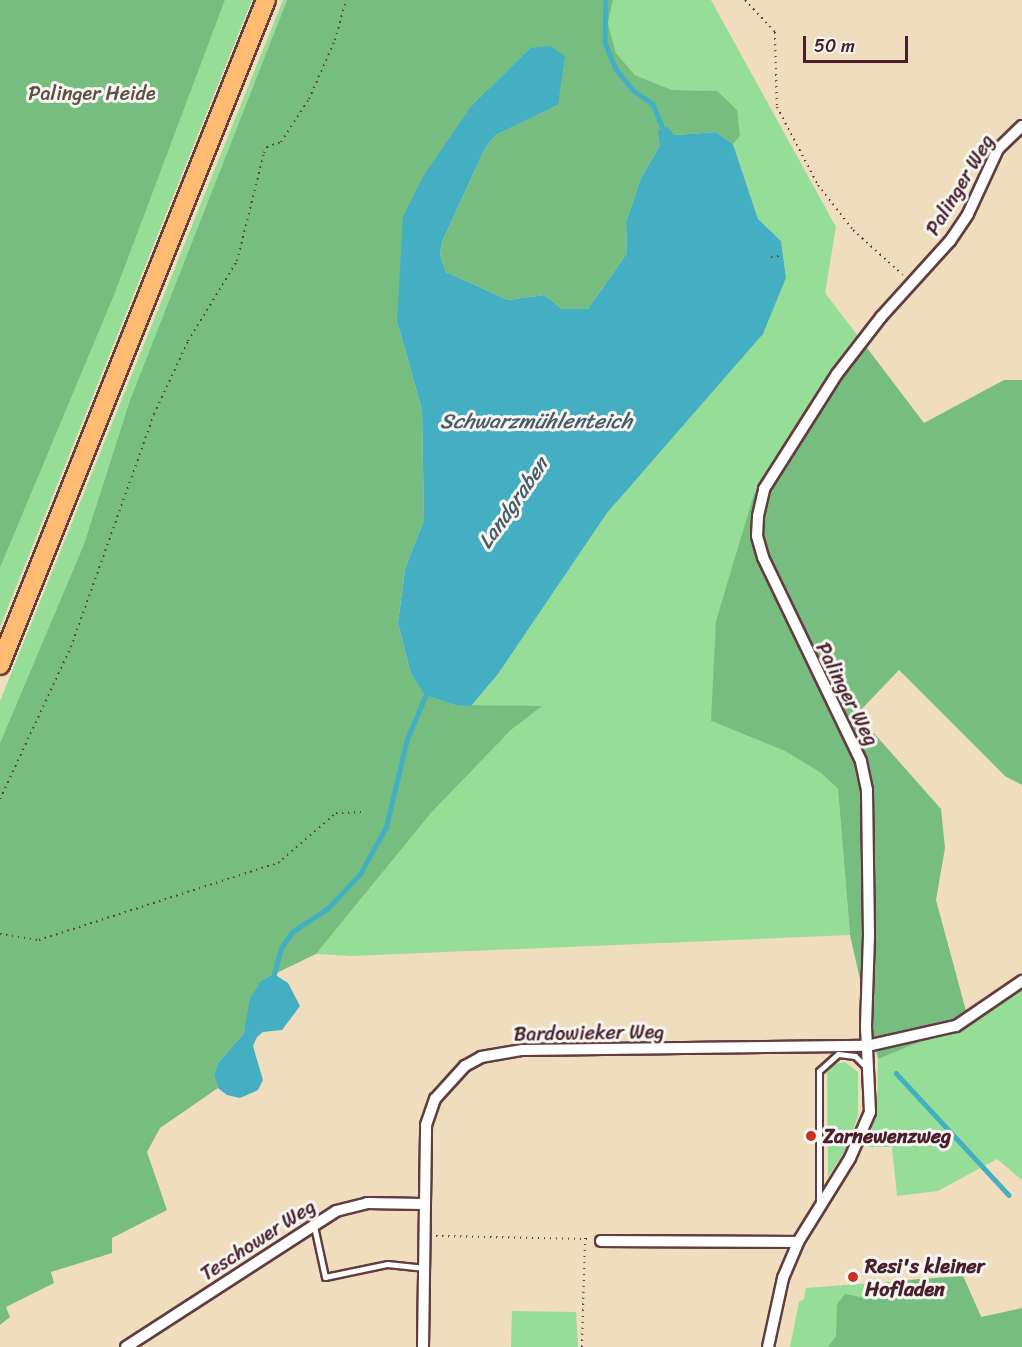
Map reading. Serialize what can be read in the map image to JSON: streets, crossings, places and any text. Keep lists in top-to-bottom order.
{
  "streets": {
    "street": ["Palinger Weg", "Bardowieker Weg", "Teschower Weg"]
  },
  "crossings": [
    ["Palinger Weg", "Bardowieker Weg"],
    ["Bardowieker Weg", "Teschower Weg"]
  ],
  "water": ["Schwarzmühlenteich", "Landgraben"],
  "parks": ["Palinger Heide"],
  "places": ["Zarnewenzweg", "Resi's kleiner Hofladen"],
  "scale_bar": "50 m"
}
